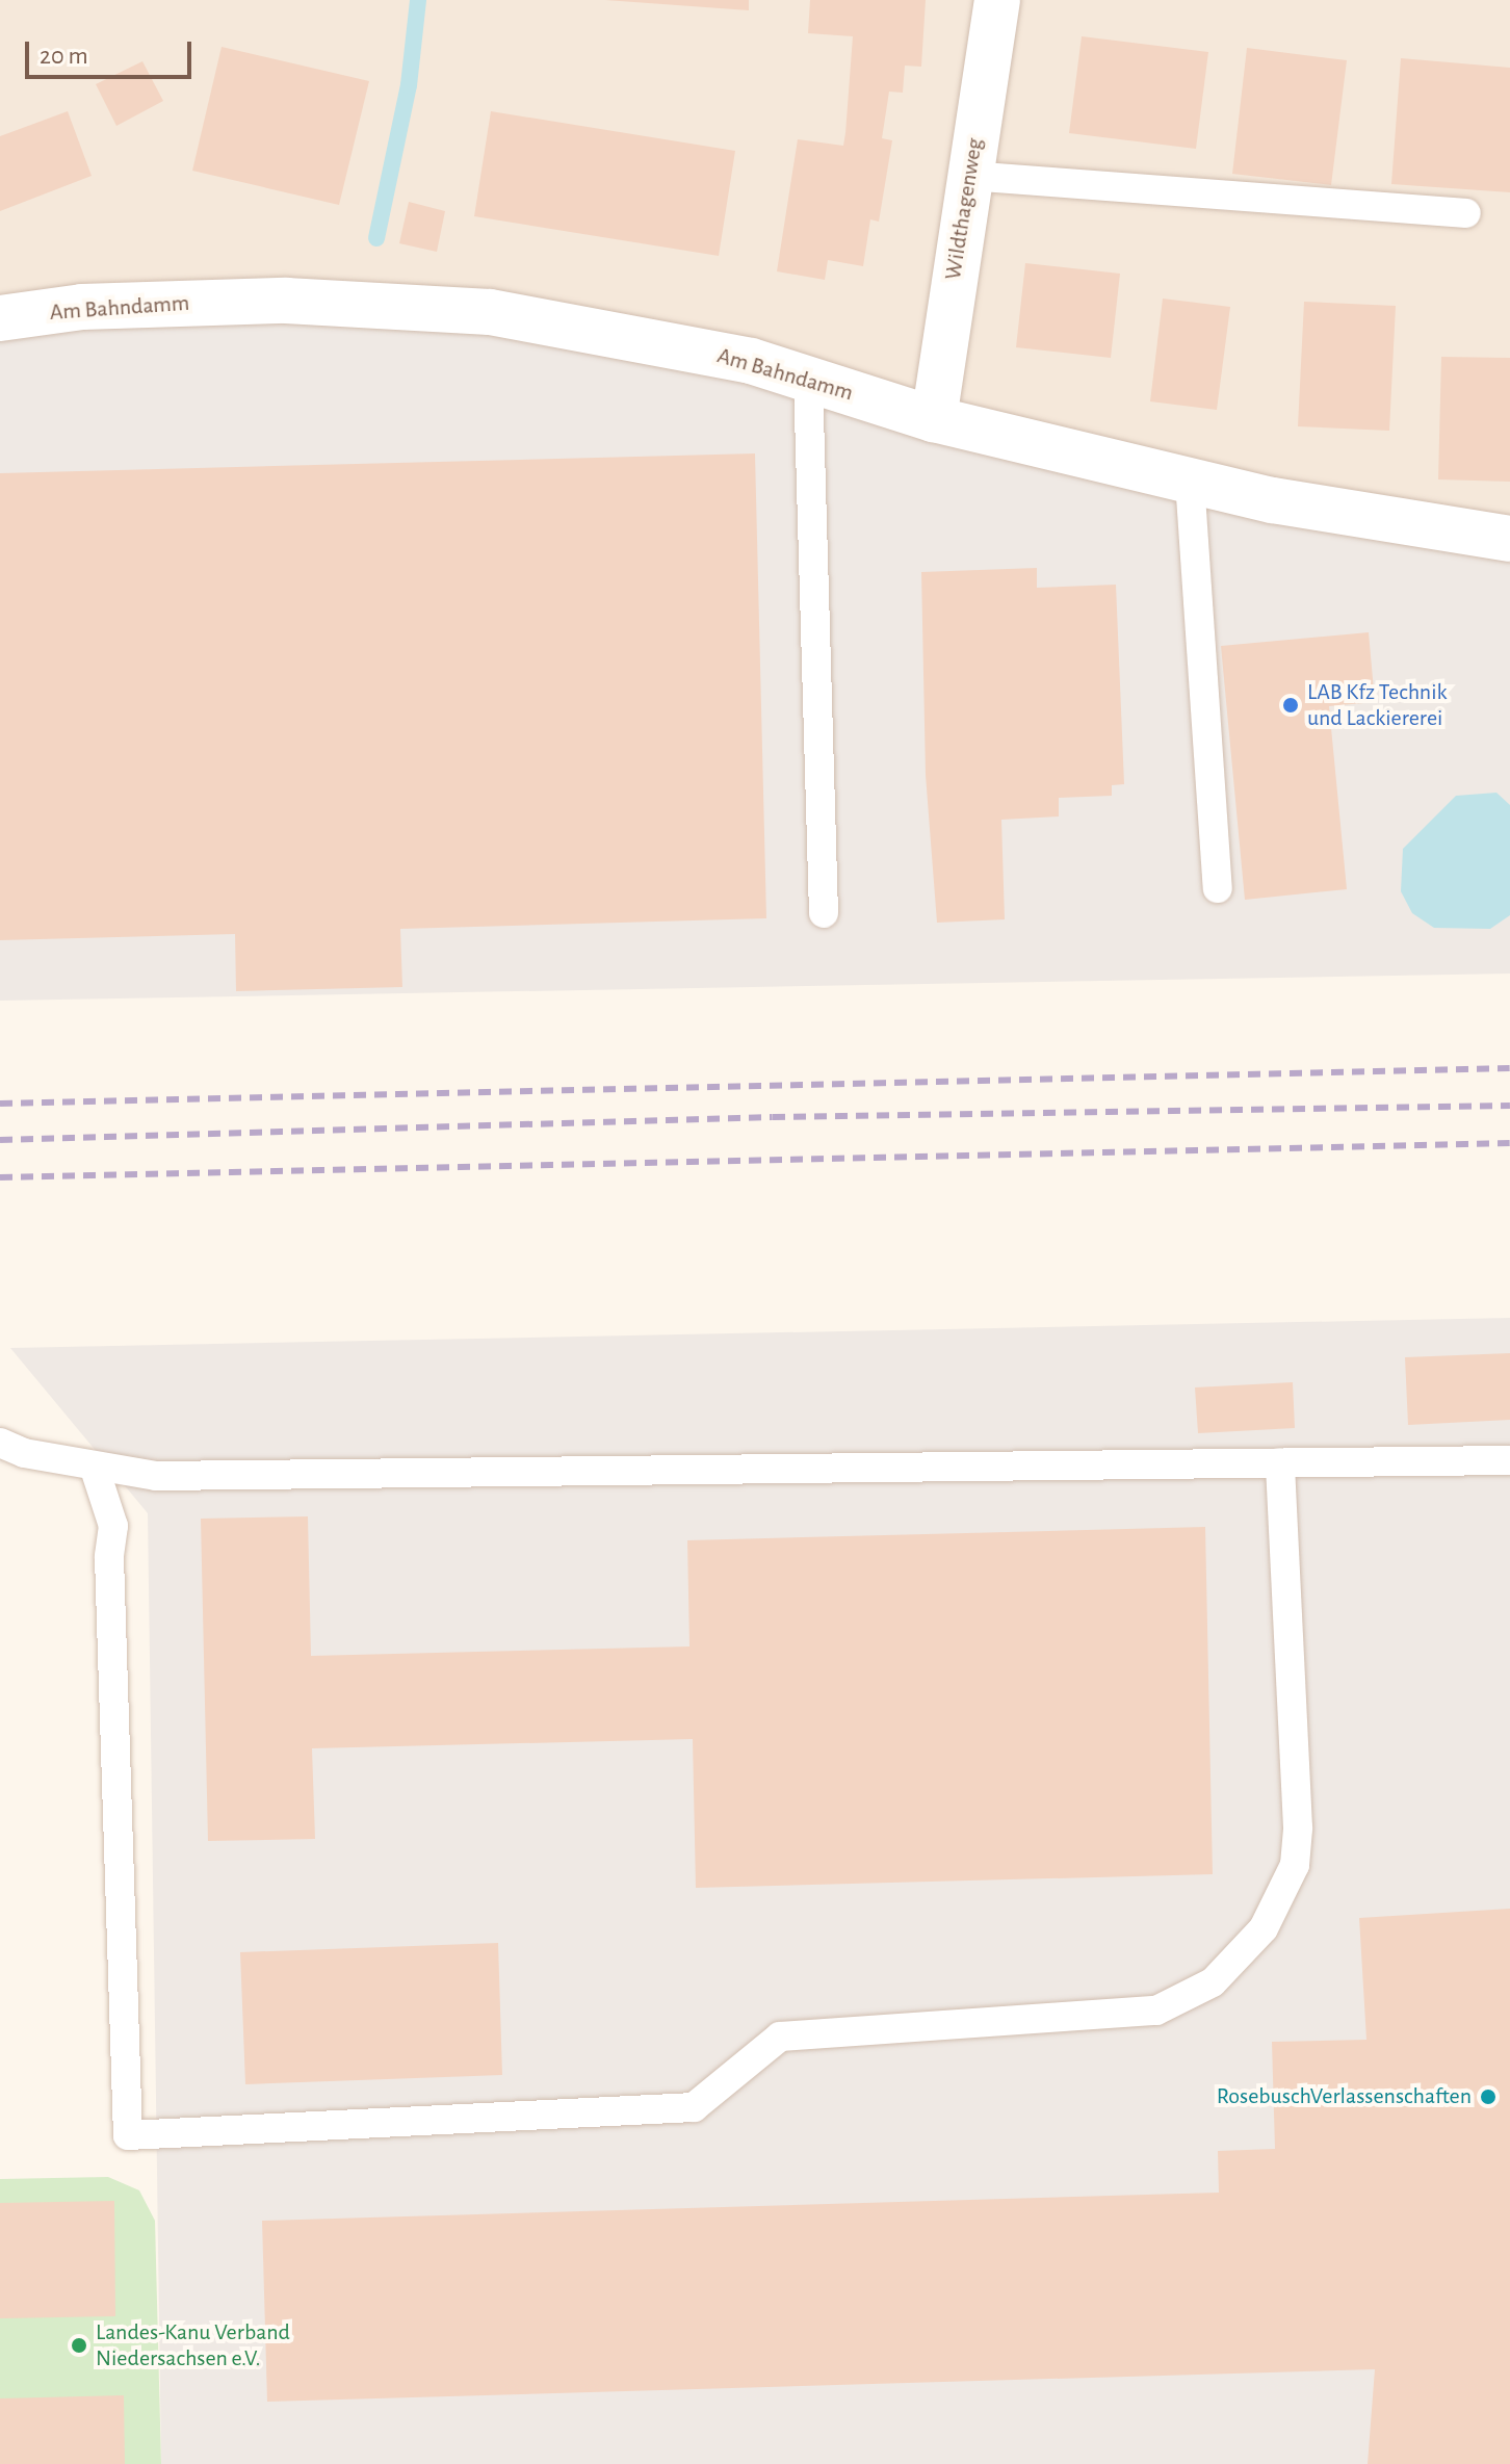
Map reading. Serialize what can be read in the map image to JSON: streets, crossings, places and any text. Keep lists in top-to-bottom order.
{
  "streets": {
    "street": ["Wildthagenweg", "Am Bahndamm"]
  },
  "crossings": [
    ["Wildthagenweg", "Am Bahndamm"]
  ],
  "places": ["LAB Kfz Technik und Lackiererei", "RosebuschVerlassenschaften", "Landes-Kanu Verband Niedersachsen e.V."],
  "scale_bar": "20 m"
}
